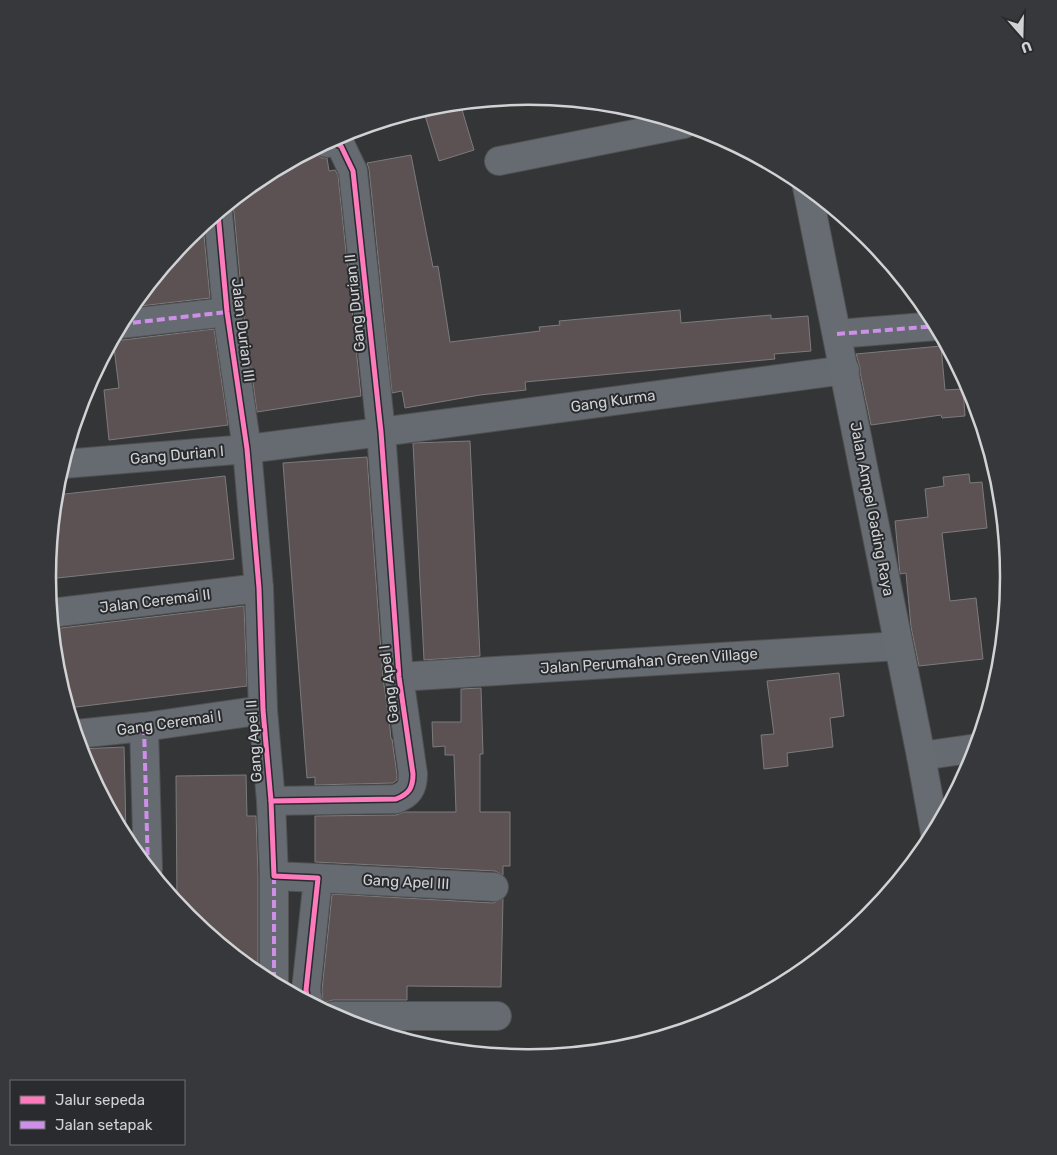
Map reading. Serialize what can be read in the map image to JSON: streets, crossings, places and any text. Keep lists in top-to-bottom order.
{
  "streets": {
    "main road": ["Jalan Ampel Gading Raya"],
    "street": [
      "Gang Durian II",
      "Jalan Durian III",
      "Gang Kurma",
      "Gang Durian I",
      "Jalan Ceremai II",
      "Jalan Perumahan Green Village",
      "Gang Apel I",
      "Gang Ceremai I",
      "Gang Apel II",
      "Gang Apel III"
    ]
  },
  "crossings": [
    ["Gang Durian II", "Gang Kurma"],
    ["Gang Durian II", "Gang Durian I"],
    ["Gang Durian II", "Gang Apel I"],
    ["Jalan Durian III", "Gang Durian I"],
    ["Jalan Durian III", "Gang Apel II"],
    ["Gang Kurma", "Gang Durian I"],
    ["Gang Kurma", "Jalan Ampel Gading Raya"],
    ["Gang Kurma", "Gang Apel I"],
    ["Gang Durian I", "Gang Apel I"],
    ["Gang Durian I", "Gang Apel II"],
    ["Jalan Ampel Gading Raya", "Jalan Perumahan Green Village"],
    ["Jalan Ceremai II", "Gang Apel II"],
    ["Jalan Perumahan Green Village", "Gang Apel I"],
    ["Gang Apel I", "Gang Apel II"],
    ["Gang Ceremai I", "Gang Apel II"]
  ],
  "legend": ["Jalur sepeda", "Jalan setapak"],
  "north": "bottom"
}
